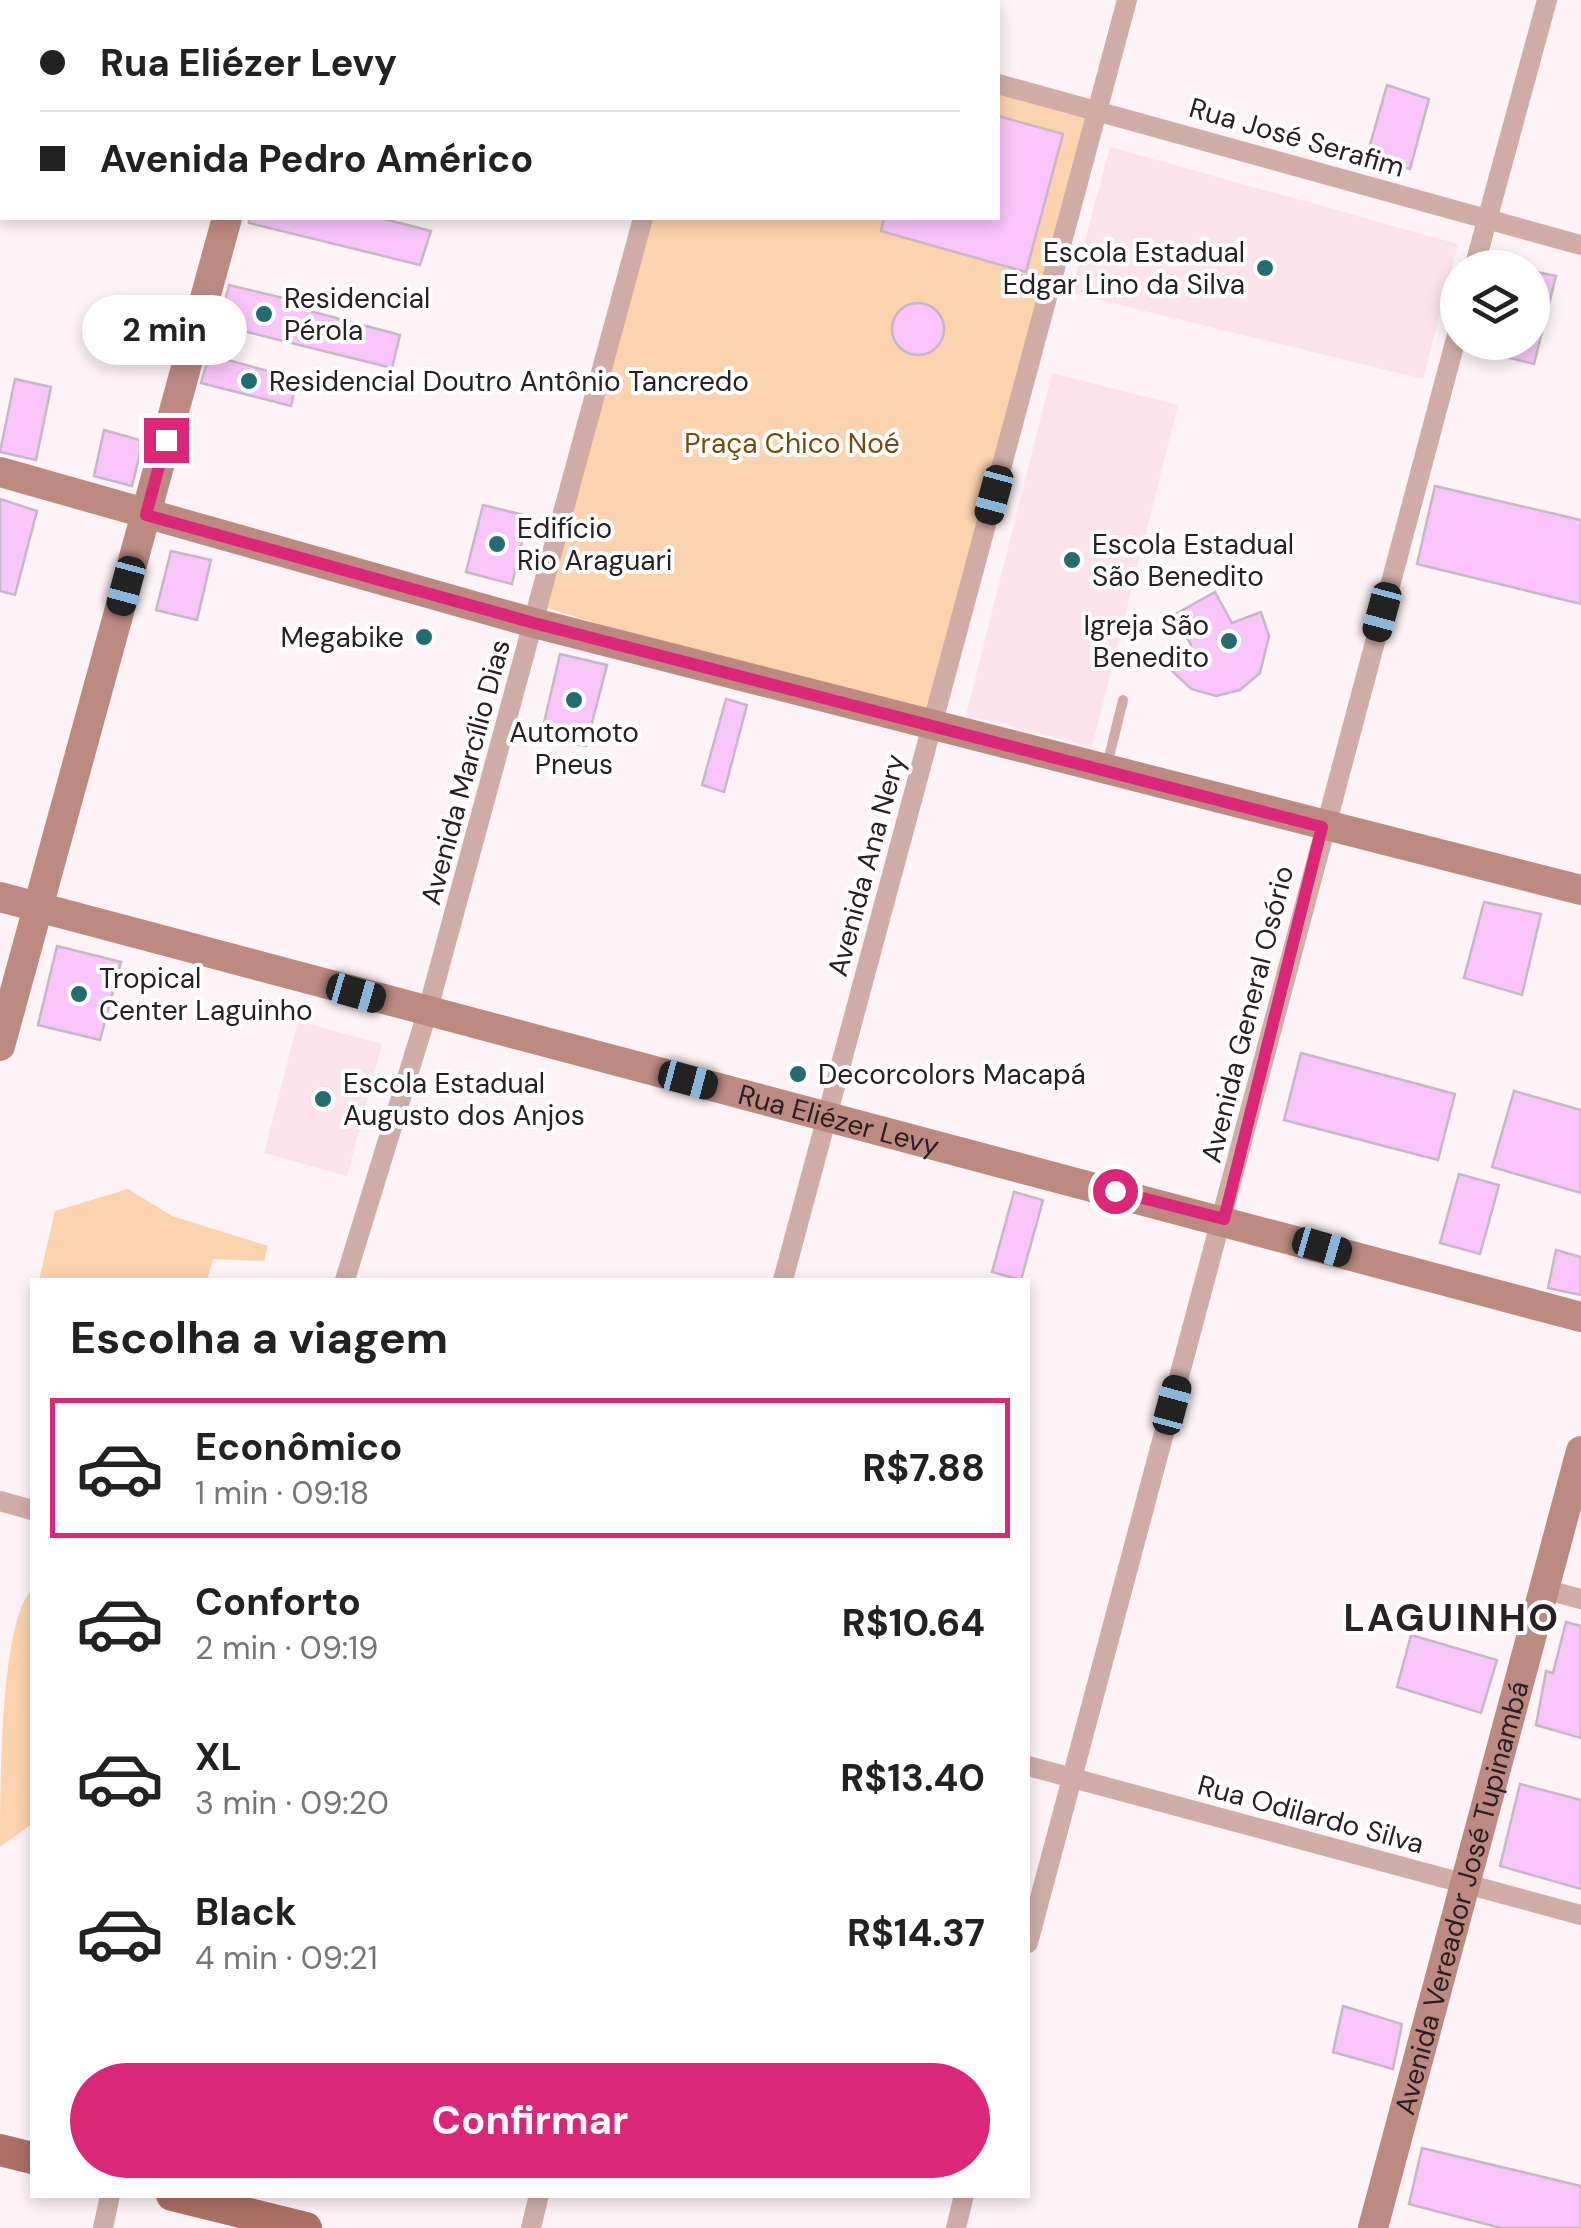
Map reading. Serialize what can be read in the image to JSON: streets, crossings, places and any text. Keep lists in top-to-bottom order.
{
  "streets": {
    "main road": ["Rua Eliézer Levy", "Avenida Vereador José Tupinambá"],
    "street": [
      "Rua José Serafim",
      "Avenida Marcílio Dias",
      "Avenida Ana Nery",
      "Avenida General Osório",
      "Rua Odilardo Silva"
    ]
  },
  "crossings": [
    ["Rua José Serafim", "Avenida Ana Nery"],
    ["Avenida Marcílio Dias", "Rua Eliézer Levy"],
    ["Avenida Ana Nery", "Rua Eliézer Levy"],
    ["Avenida General Osório", "Rua Eliézer Levy"],
    ["Avenida General Osório", "Rua Odilardo Silva"],
    ["Rua Odilardo Silva", "Avenida Vereador José Tupinambá"]
  ],
  "districts": ["LAGUINHO"],
  "parks": ["Praça Chico Noé"],
  "places": [
    "Escola Estadual Edgar Lino da Silva",
    "Residencial Pérola",
    "Residencial Doutro Antônio Tancredo",
    "Edifício Rio Araguari",
    "Escola Estadual São Benedito",
    "Megabike",
    "Igreja São Benedito",
    "Automoto Pneus",
    "Tropical Center Laguinho",
    "Decorcolors Macapá",
    "Escola Estadual Augusto dos Anjos"
  ],
  "page": {
    "banner": ["Rua Eliézer Levy", "Avenida Pedro Américo"],
    "bubble": "2 min",
    "heading": "Escolha a viagem",
    "list": [
      {
        "name": "Econômico",
        "note": "1 min · 09:18",
        "value": "R$7.88"
      },
      {
        "name": "Conforto",
        "note": "2 min · 09:19",
        "value": "R$10.64"
      },
      {
        "name": "XL",
        "note": "3 min · 09:20",
        "value": "R$13.40"
      },
      {
        "name": "Black",
        "note": "4 min · 09:21",
        "value": "R$14.37"
      }
    ],
    "buttons": "Confirmar"
  }
}
